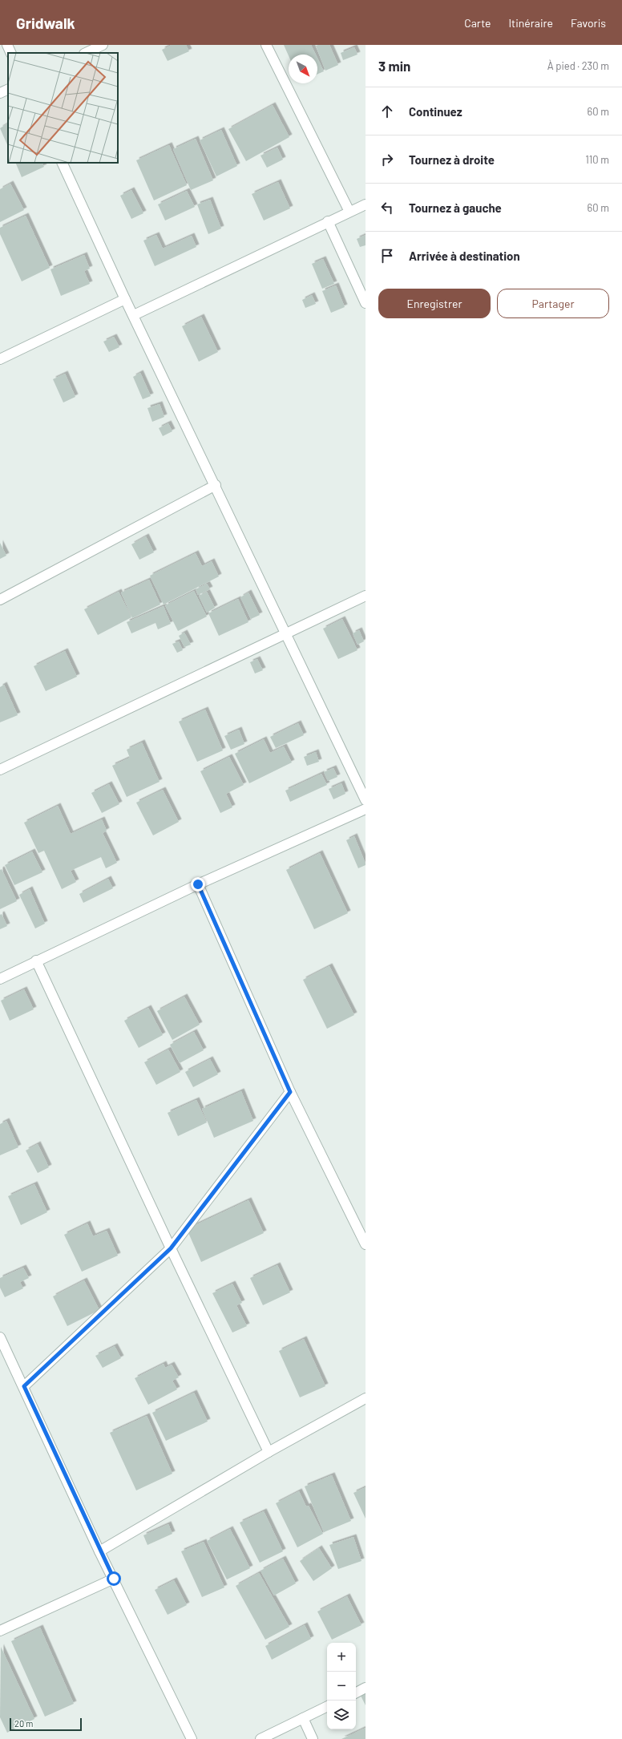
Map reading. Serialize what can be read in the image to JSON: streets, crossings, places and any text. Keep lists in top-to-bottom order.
{
  "scale_bar": "20 m",
  "north": "bottom right",
  "page": {
    "header": "Gridwalk",
    "nav": ["Carte", "Itinéraire", "Favoris"],
    "heading": ["3 min", "À pied · 230 m"],
    "list": [
      ["Continuez", "60 m"],
      ["Tournez à droite", "110 m"],
      ["Tournez à gauche", "60 m"],
      "Arrivée à destination"
    ],
    "buttons": ["Enregistrer", "Partager"],
    "map_buttons": ["+", "−"],
    "scale": "20 m"
  }
}
